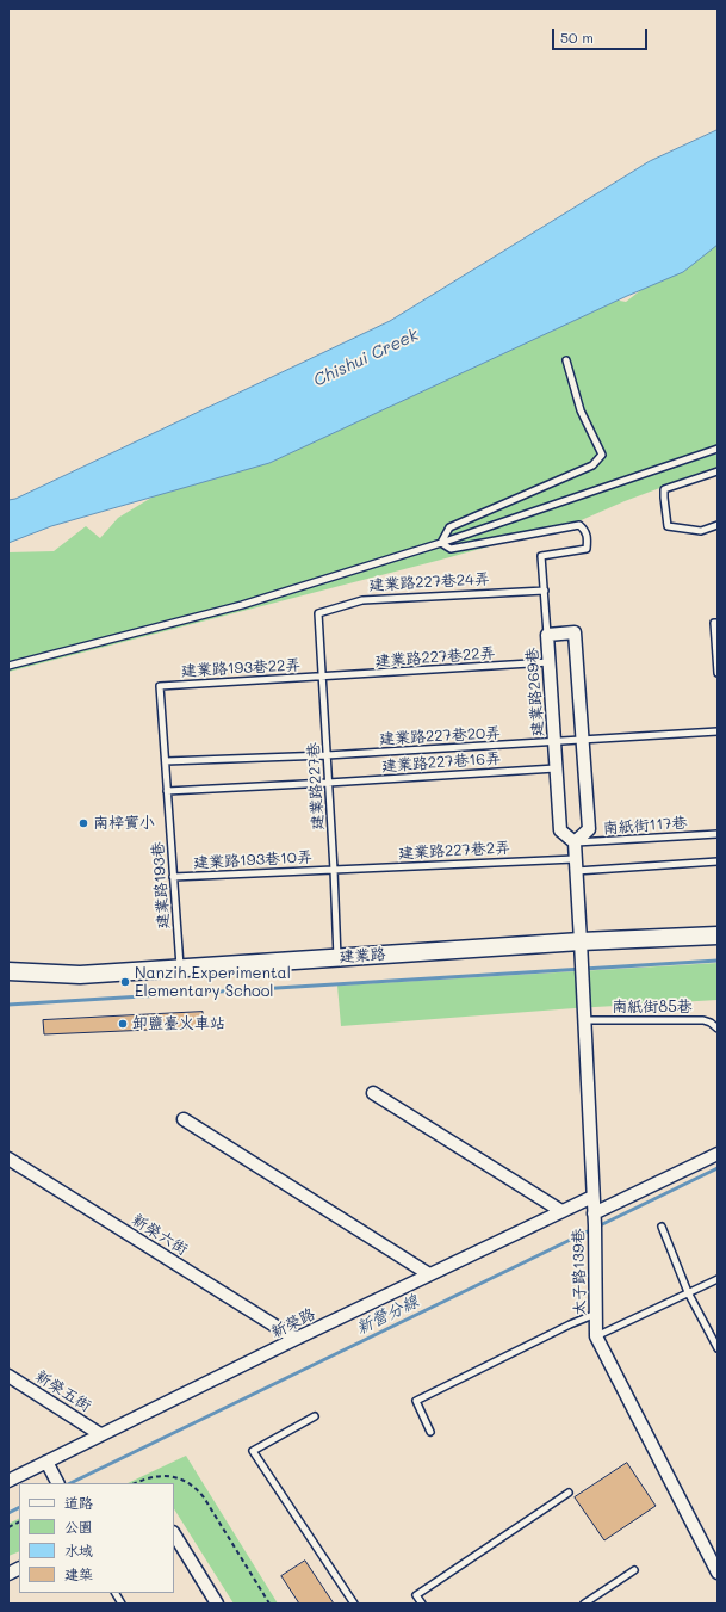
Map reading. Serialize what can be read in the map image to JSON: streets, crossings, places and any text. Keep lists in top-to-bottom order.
{
  "streets": {
    "street": [
      "建業路269巷",
      "建業路",
      "新榮六街",
      "太子路139巷",
      "新榮路",
      "新榮五街"
    ],
    "lane": [
      "建業路227巷24弄",
      "建業路227巷22弄",
      "建業路193巷22弄",
      "建業路227巷20弄",
      "建業路227巷16弄",
      "建業路227巷",
      "南紙街117巷",
      "建業路227巷2弄",
      "建業路193巷10弄",
      "建業路193巷",
      "南紙街85巷"
    ]
  },
  "crossings": [
    ["建業路227巷24弄", "建業路227巷"],
    ["建業路227巷22弄", "建業路193巷22弄"],
    ["建業路227巷22弄", "建業路269巷"],
    ["建業路227巷22弄", "建業路227巷"],
    ["建業路193巷22弄", "建業路227巷"],
    ["建業路193巷22弄", "建業路193巷"],
    ["建業路269巷", "建業路227巷20弄"],
    ["建業路269巷", "建業路227巷16弄"],
    ["建業路269巷", "南紙街117巷"],
    ["建業路227巷20弄", "建業路227巷"],
    ["建業路227巷20弄", "建業路193巷"],
    ["建業路227巷16弄", "建業路227巷"],
    ["建業路227巷16弄", "建業路193巷"],
    ["建業路227巷", "建業路227巷2弄"],
    ["建業路227巷", "建業路193巷10弄"],
    ["建業路227巷", "建業路"],
    ["建業路227巷2弄", "建業路193巷10弄"],
    ["建業路193巷10弄", "建業路193巷"],
    ["建業路193巷", "建業路"],
    ["建業路", "太子路139巷"],
    ["南紙街85巷", "太子路139巷"],
    ["新榮六街", "新榮路"],
    ["太子路139巷", "新榮路"],
    ["新榮路", "新榮五街"]
  ],
  "water": ["Chishui Creek", "新營分線"],
  "places": ["南梓實小", "Nanzih Experimental Elementary School", "卸鹽臺火車站"],
  "legend": [
    "道路",
    "公園",
    "水域",
    "建築"
  ],
  "scale_bar": "50 m"
}
